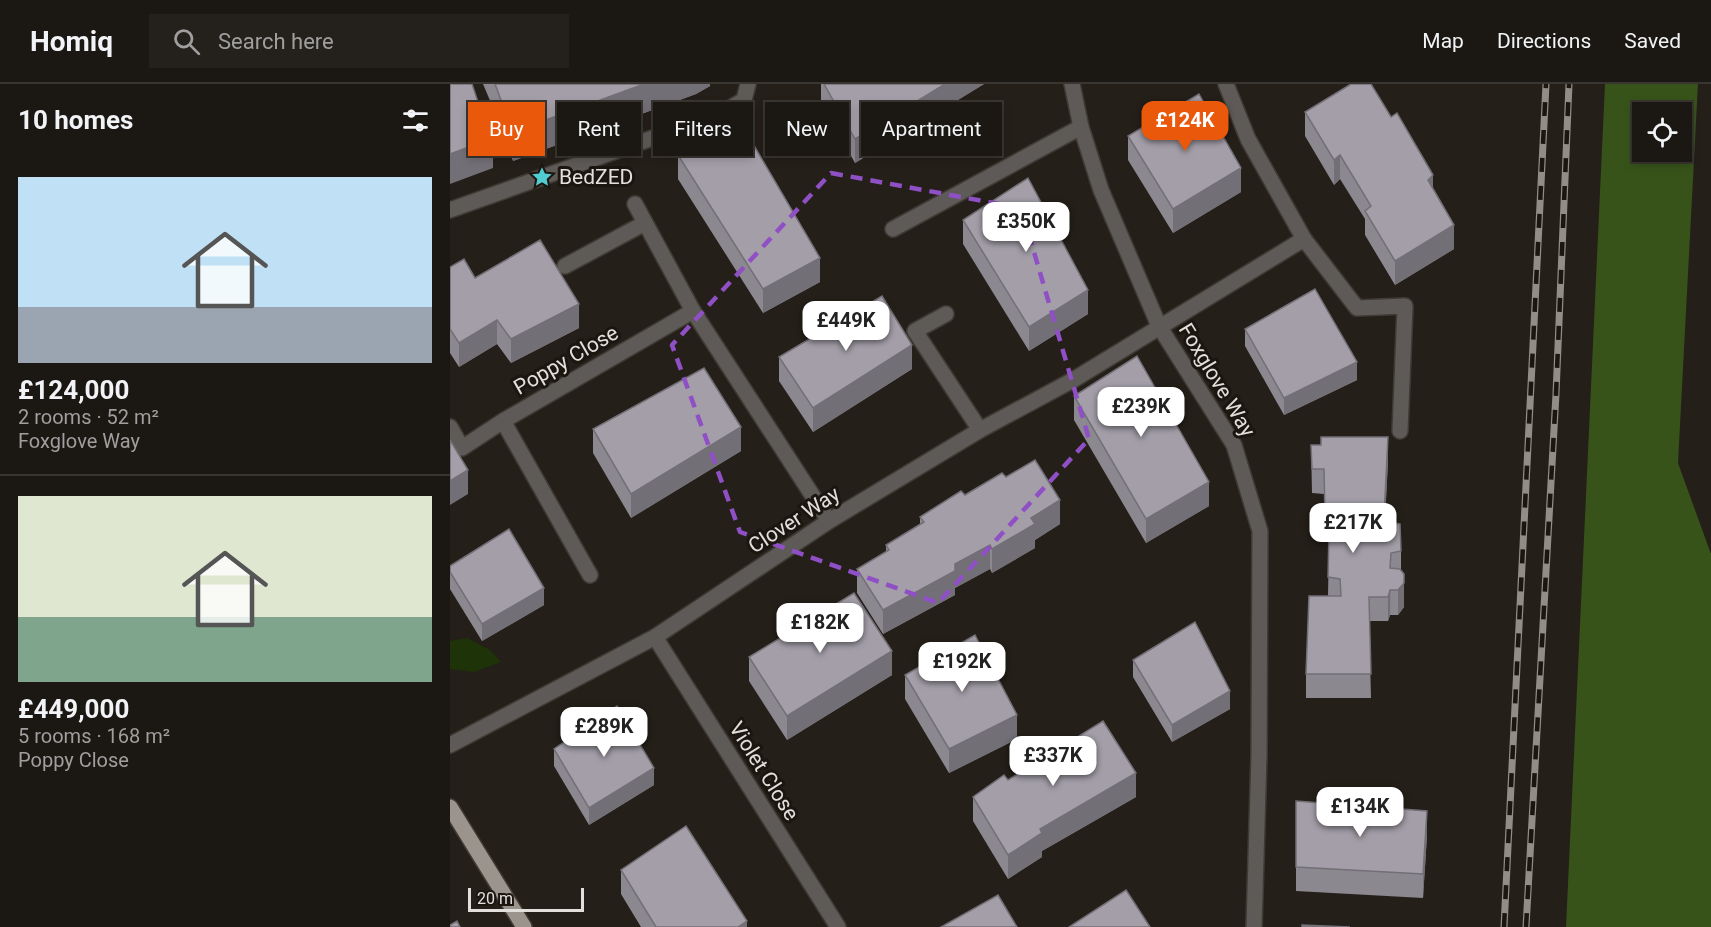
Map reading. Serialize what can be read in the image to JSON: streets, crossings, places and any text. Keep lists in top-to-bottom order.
{
  "streets": {
    "street": [
      "Poppy Close",
      "Foxglove Way",
      "Clover Way",
      "Violet Close"
    ]
  },
  "crossings": [
    ["Foxglove Way", "Clover Way"],
    ["Clover Way", "Violet Close"]
  ],
  "places": {
    "place": ["BedZED"]
  },
  "scale_bar": "20 m",
  "page": {
    "header": "Homiq",
    "search": "Search here",
    "nav": ["Map", "Directions", "Saved"],
    "heading": "10 homes",
    "price": [
      "£124K",
      "£350K",
      "£449K",
      "£239K",
      "£217K",
      "£182K",
      "£192K",
      "£289K",
      "£337K",
      "£134K"
    ],
    "chip": [
      "Buy",
      "Rent",
      "Filters",
      "New",
      "Apartment"
    ],
    "list": [
      {
        "name": "£124,000",
        "note": "2 rooms · 52 m² · Foxglove Way"
      },
      {
        "name": "£449,000",
        "note": "5 rooms · 168 m² · Poppy Close"
      }
    ],
    "scale": "20 m"
  }
}
